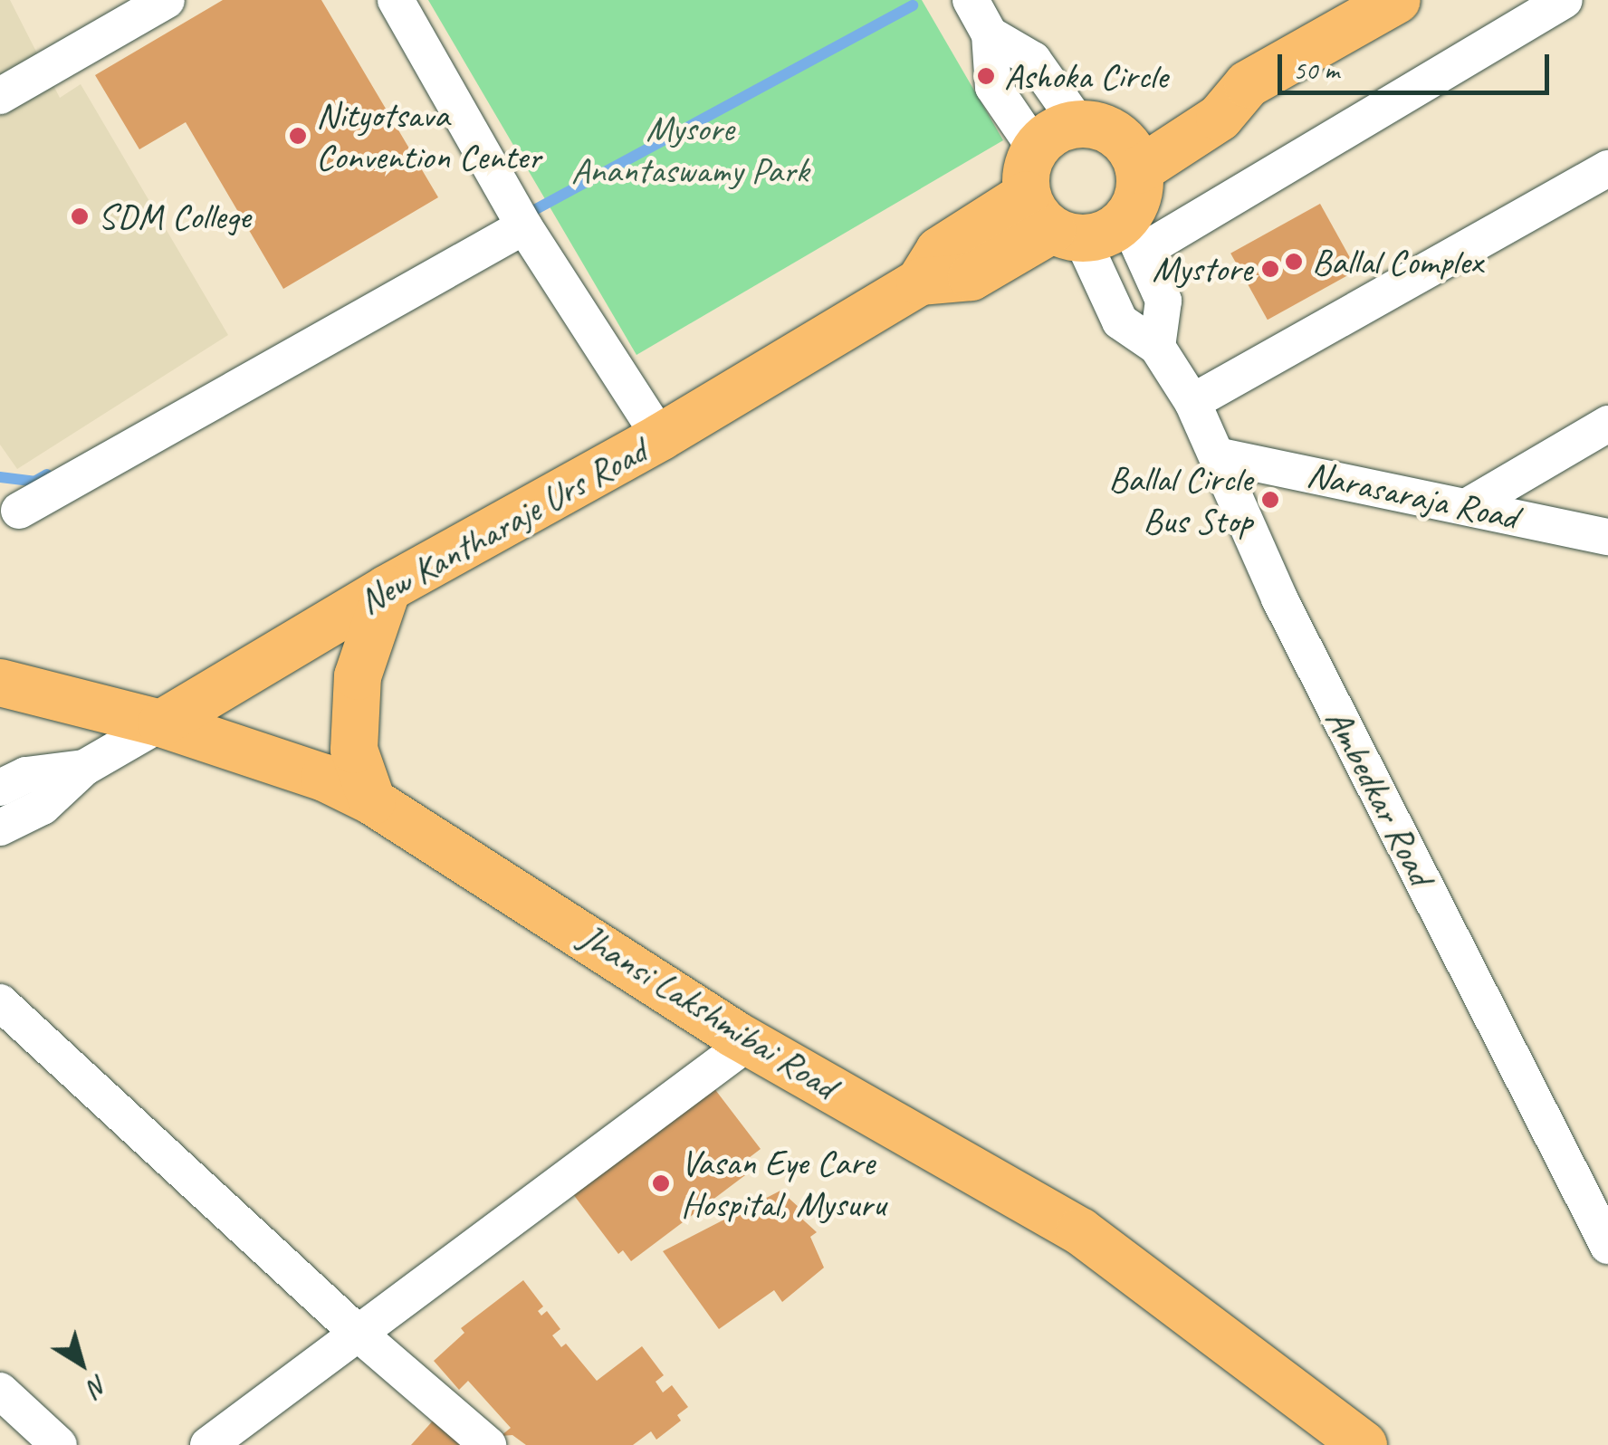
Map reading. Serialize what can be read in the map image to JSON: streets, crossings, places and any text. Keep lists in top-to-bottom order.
{
  "streets": {
    "main road": ["New Kantharaje Urs Road", "Jhansi Lakshmibai Road"],
    "street": ["Narasaraja Road", "Ambedkar Road"]
  },
  "crossings": [
    ["Narasaraja Road", "Ambedkar Road"],
    ["New Kantharaje Urs Road", "Ambedkar Road"],
    ["New Kantharaje Urs Road", "Jhansi Lakshmibai Road"]
  ],
  "parks": ["Mysore Anantaswamy Park"],
  "places": [
    "Ashoka Circle",
    "Nityotsava Convention Center",
    "SDM College",
    "Ballal Complex",
    "Mystore",
    "Ballal Circle Bus Stop",
    "Vasan Eye Care Hospital, Mysuru"
  ],
  "scale_bar": "50 m",
  "north": "bottom right"
}
